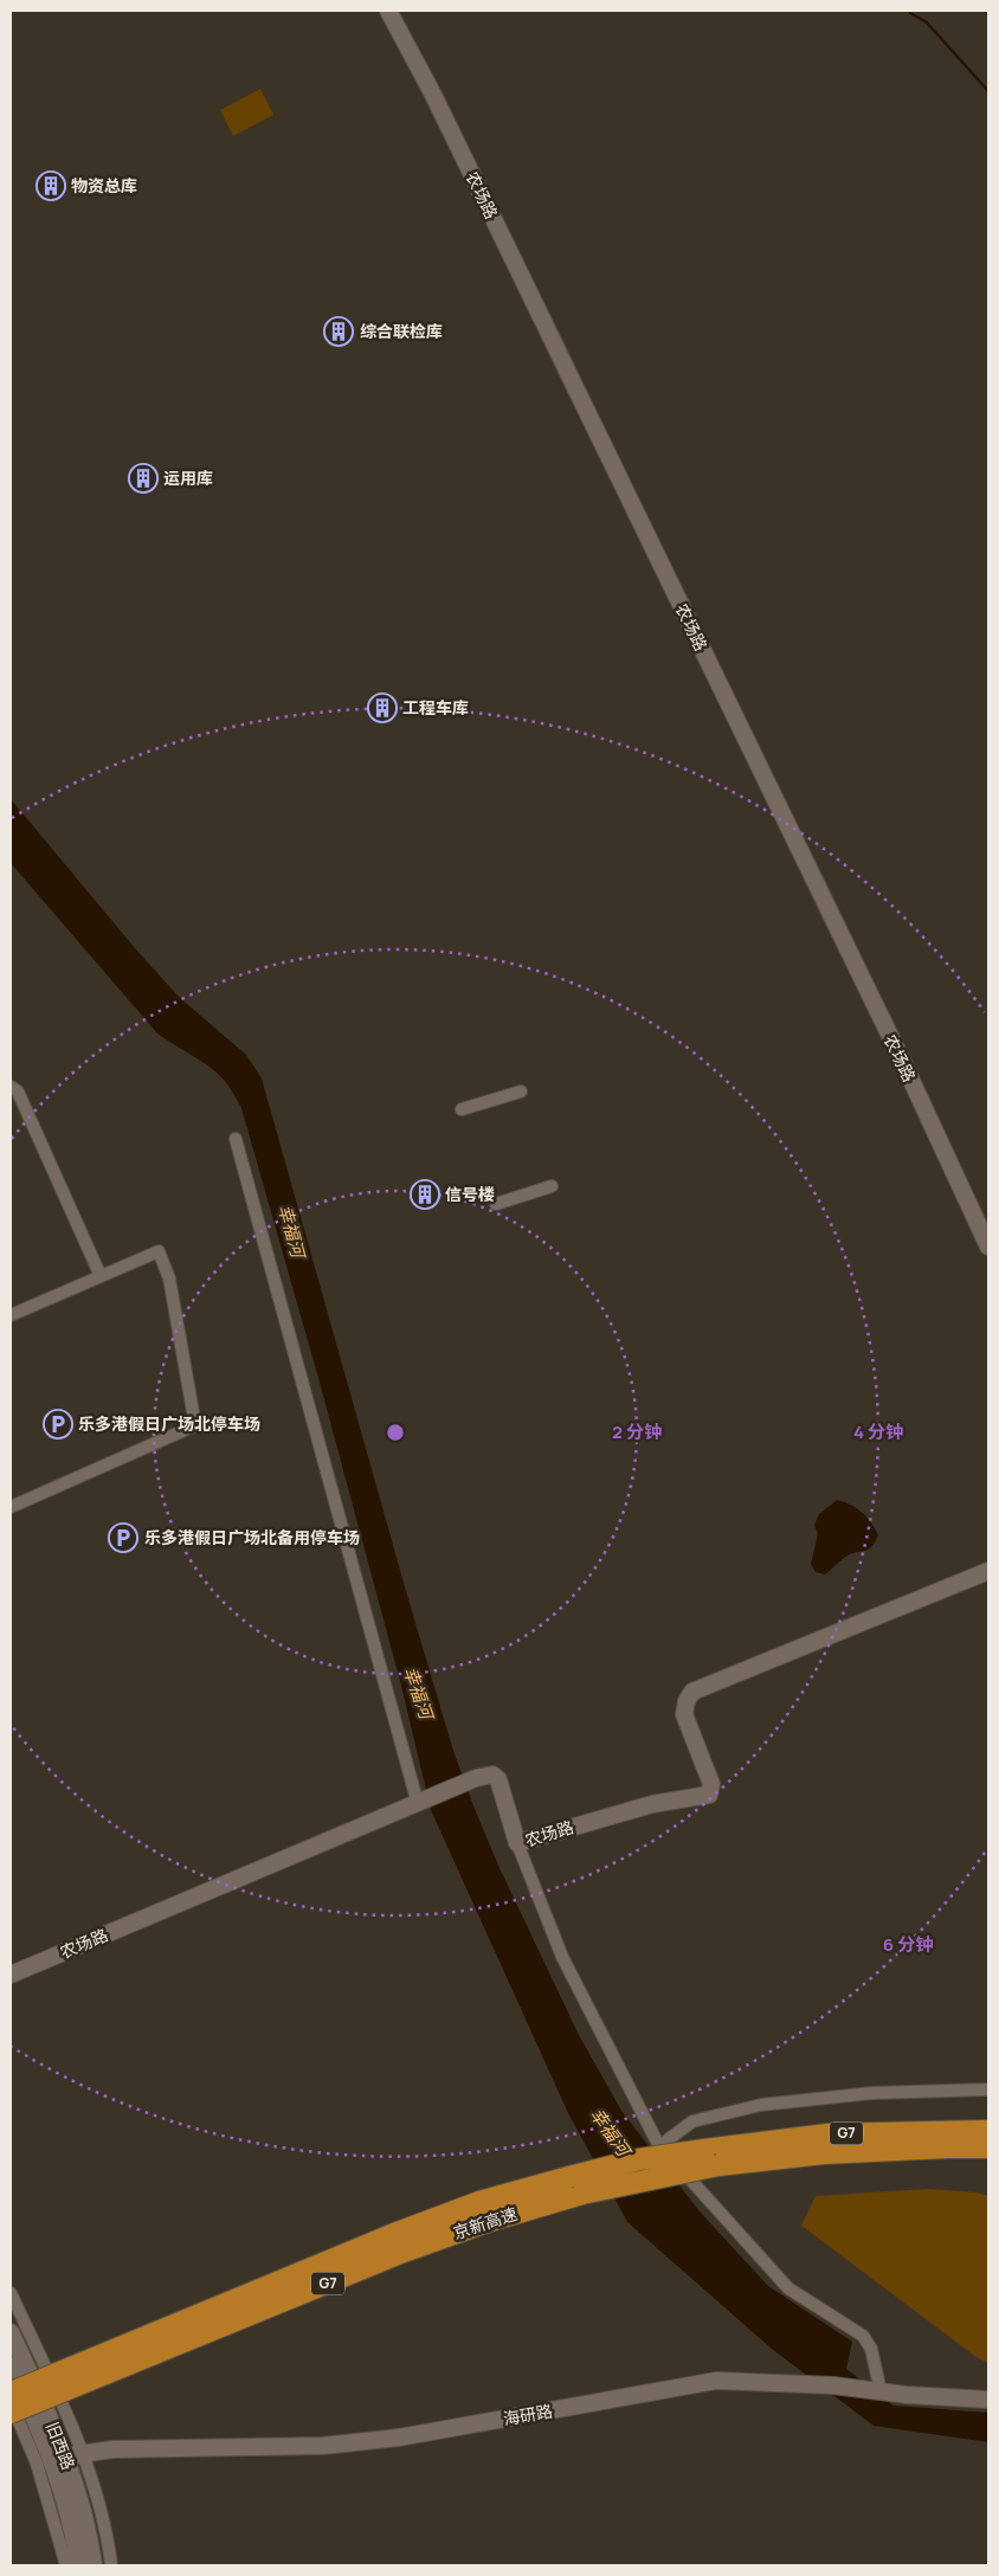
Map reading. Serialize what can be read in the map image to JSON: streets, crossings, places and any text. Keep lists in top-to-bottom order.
{
  "streets": {
    "highway": ["G7", "京新高速"],
    "street": ["农场路", "海研路", "旧西路"]
  },
  "crossings": [
    ["海研路", "旧西路"]
  ],
  "water": ["幸福河"],
  "places": {
    "building": [
      "物资总库",
      "综合联检库",
      "运用库",
      "工程车库",
      "信号楼"
    ],
    "parking": ["乐多港假日广场北停车场", "乐多港假日广场北备用停车场"]
  },
  "rings": ["2 分钟", "4 分钟", "6 分钟"]
}
